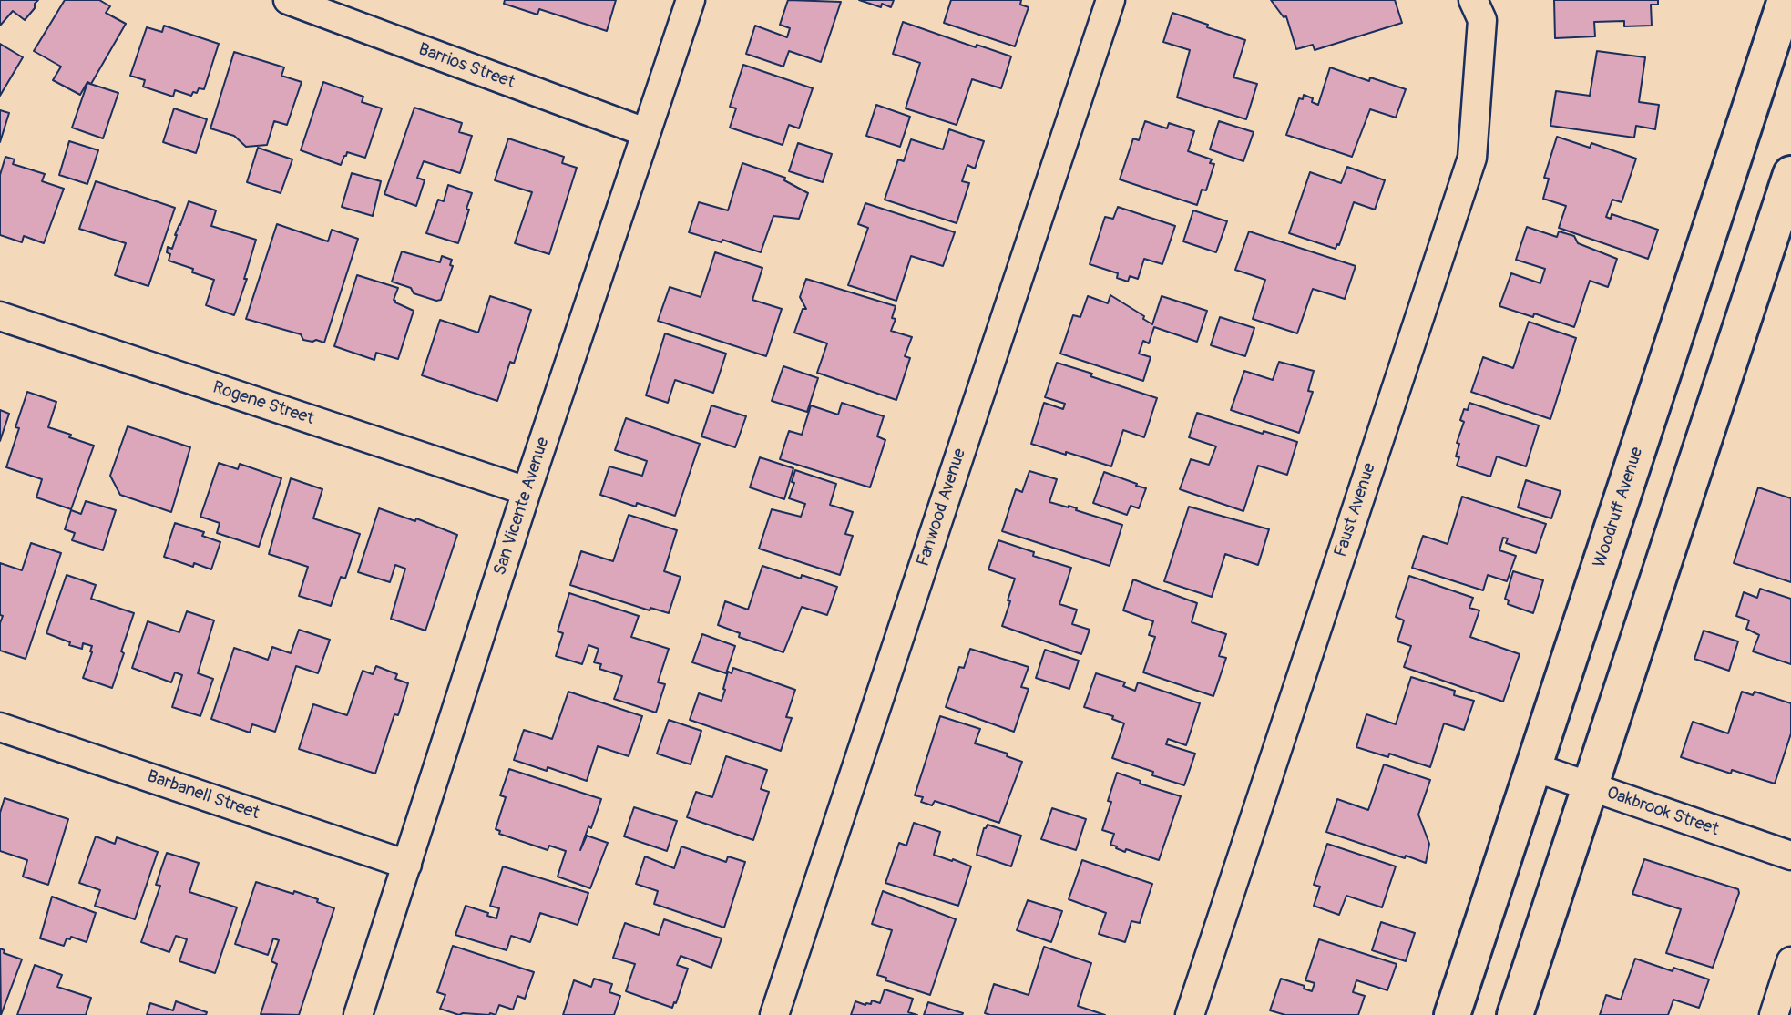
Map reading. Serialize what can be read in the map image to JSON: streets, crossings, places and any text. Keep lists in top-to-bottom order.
{
  "streets": {
    "main road": ["Woodruff Avenue"],
    "street": [
      "Barrios Street",
      "Rogene Street",
      "San Vicente Avenue",
      "Fanwood Avenue",
      "Faust Avenue",
      "Barbanell Street",
      "Oakbrook Street"
    ]
  },
  "crossings": [
    ["Barrios Street", "San Vicente Avenue"],
    ["Rogene Street", "San Vicente Avenue"],
    ["San Vicente Avenue", "Barbanell Street"],
    ["Woodruff Avenue", "Oakbrook Street"]
  ]
}
